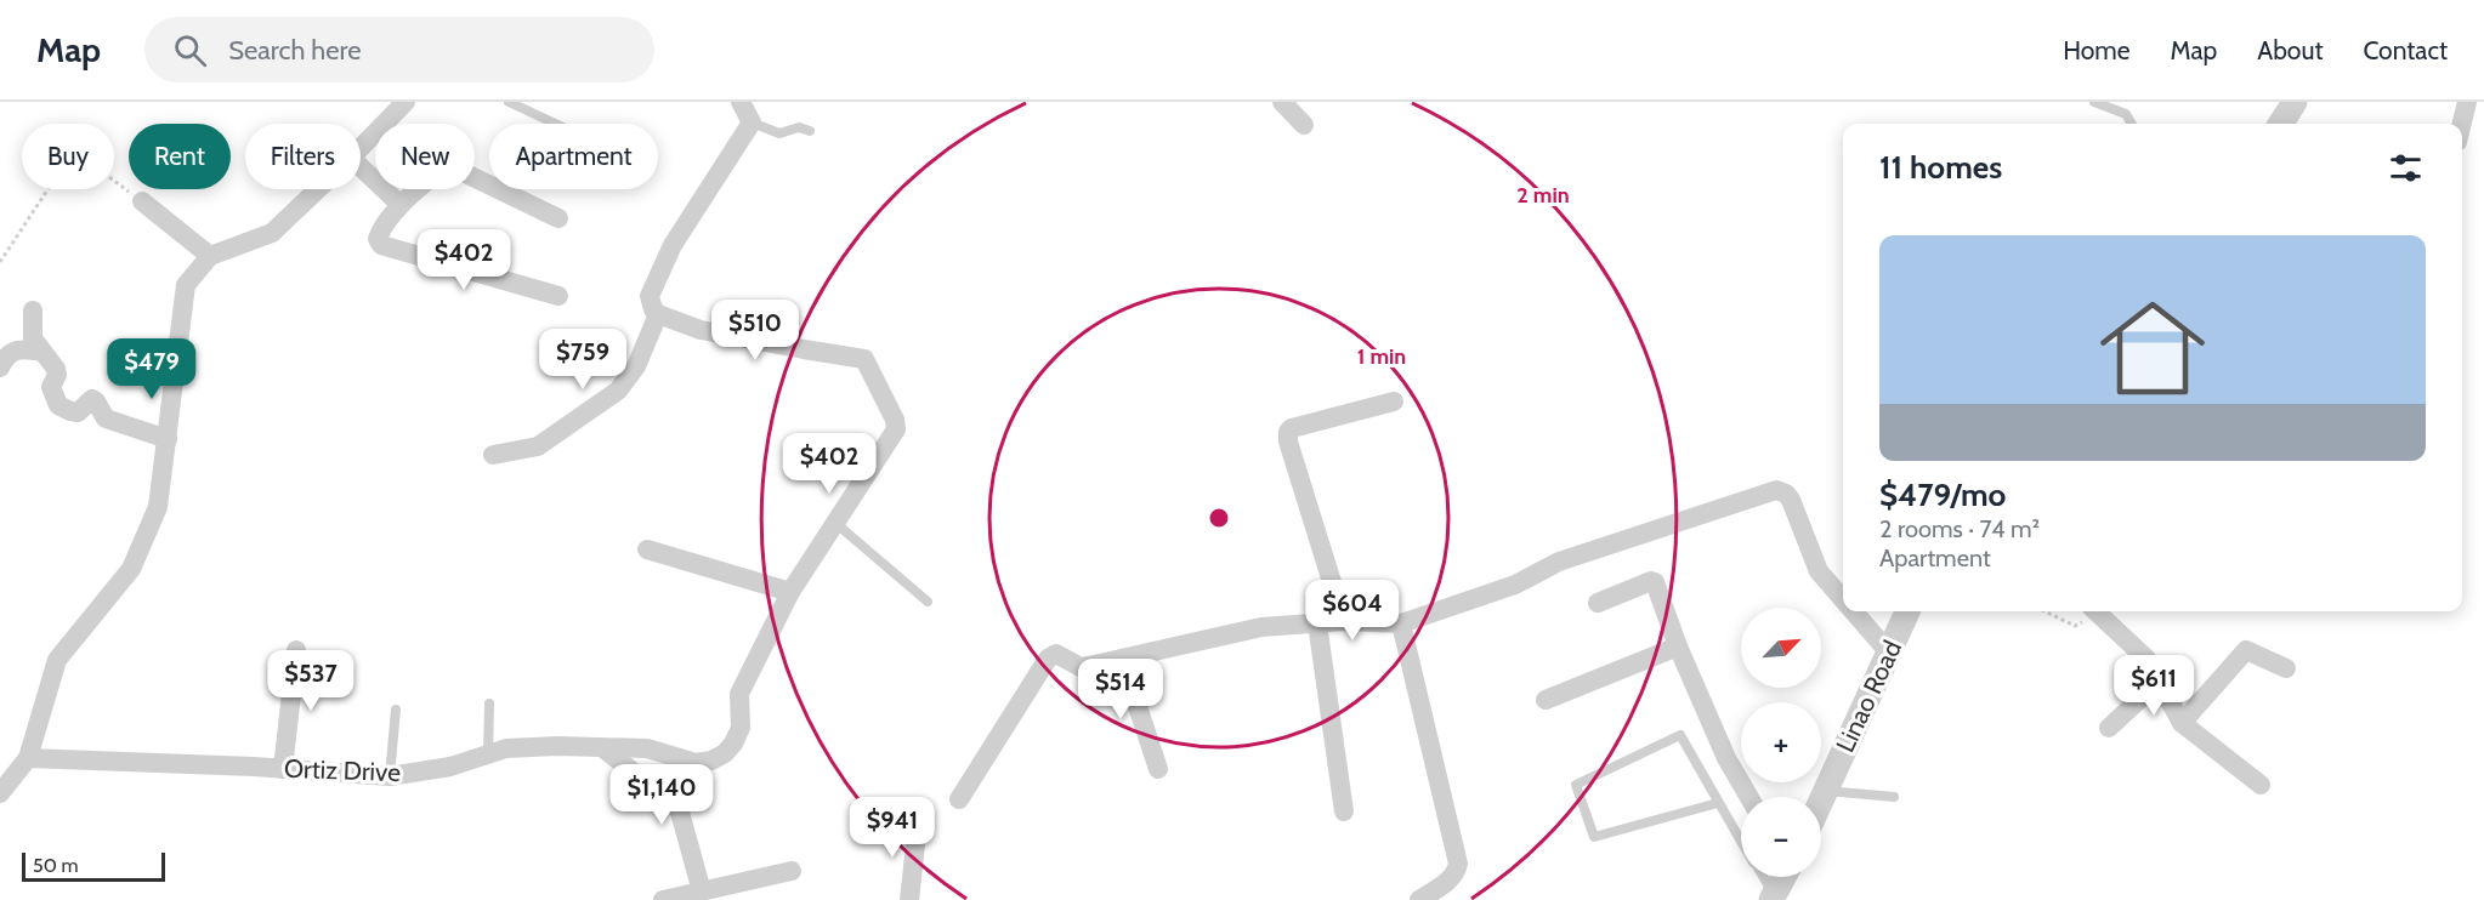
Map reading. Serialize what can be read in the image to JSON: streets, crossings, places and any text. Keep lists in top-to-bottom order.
{
  "streets": {
    "street": ["Linao Road", "Ortiz Drive"]
  },
  "scale_bar": "50 m",
  "north": "top right",
  "page": {
    "header": "Map",
    "search": "Search here",
    "nav": [
      "Home",
      "Map",
      "About",
      "Contact"
    ],
    "chip": [
      "Buy",
      "Rent",
      "Filters",
      "New",
      "Apartment"
    ],
    "heading": "11 homes",
    "list": [
      {
        "name": "$479/mo",
        "note": "2 rooms · 74 m² · Apartment"
      }
    ],
    "price": [
      "$402",
      "$510",
      "$759",
      "$479",
      "$402",
      "$604",
      "$537",
      "$611",
      "$514",
      "$1,140",
      "$941"
    ],
    "map_buttons": ["+", "−"],
    "scale": "50 m"
  },
  "rings": ["2 min", "1 min"]
}
